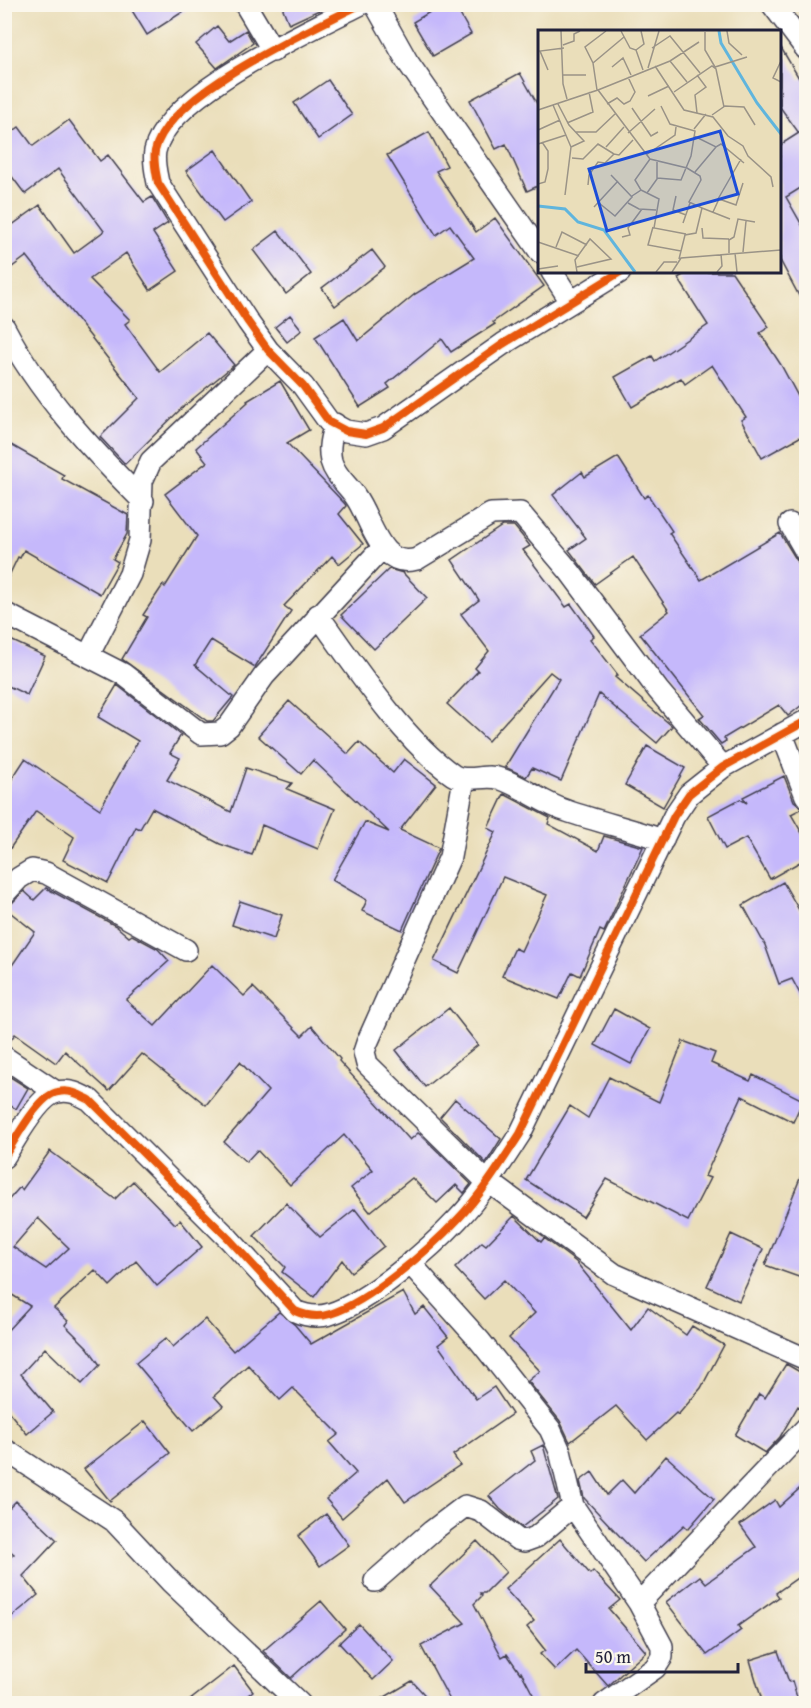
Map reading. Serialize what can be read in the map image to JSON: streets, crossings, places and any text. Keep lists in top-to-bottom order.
{
  "scale_bar": "50 m"
}
